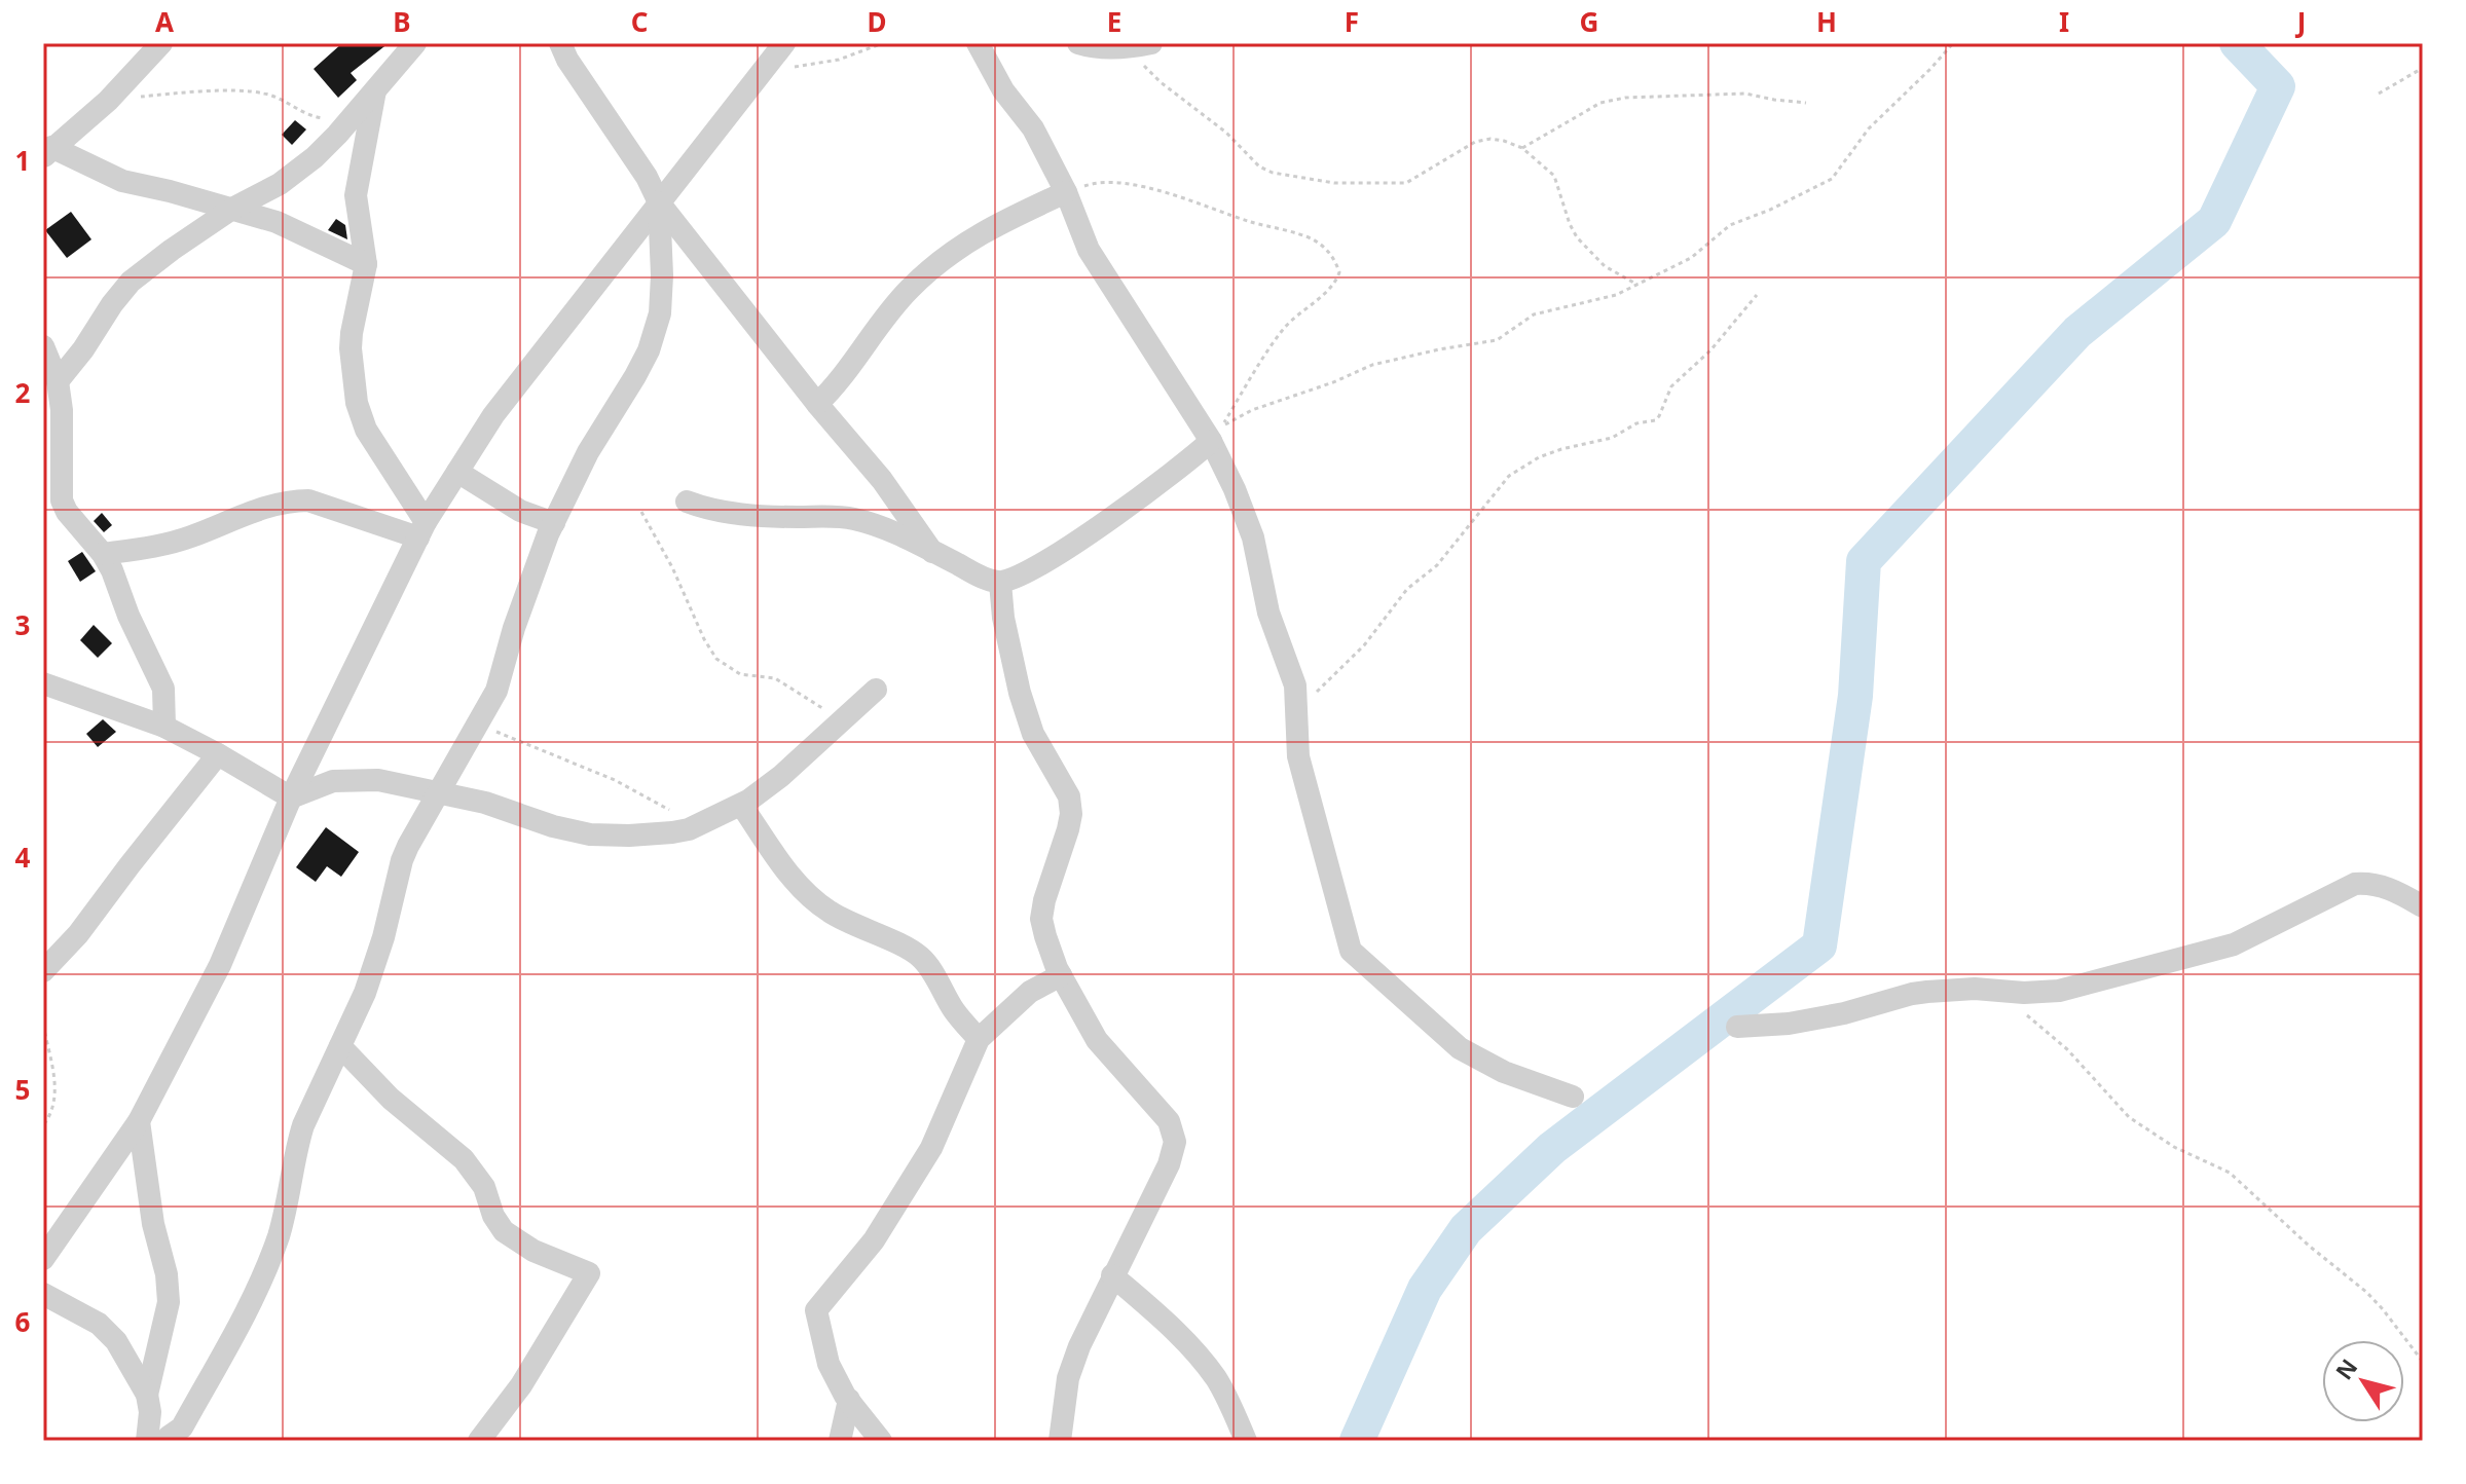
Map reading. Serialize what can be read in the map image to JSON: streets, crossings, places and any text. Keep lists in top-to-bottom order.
{
  "north": "top left",
  "grid": {
    "columns": [
      "A",
      "B",
      "C",
      "D",
      "E",
      "F",
      "G",
      "H",
      "I",
      "J"
    ],
    "rows": [
      "1",
      "2",
      "3",
      "4",
      "5",
      "6"
    ]
  }
}
